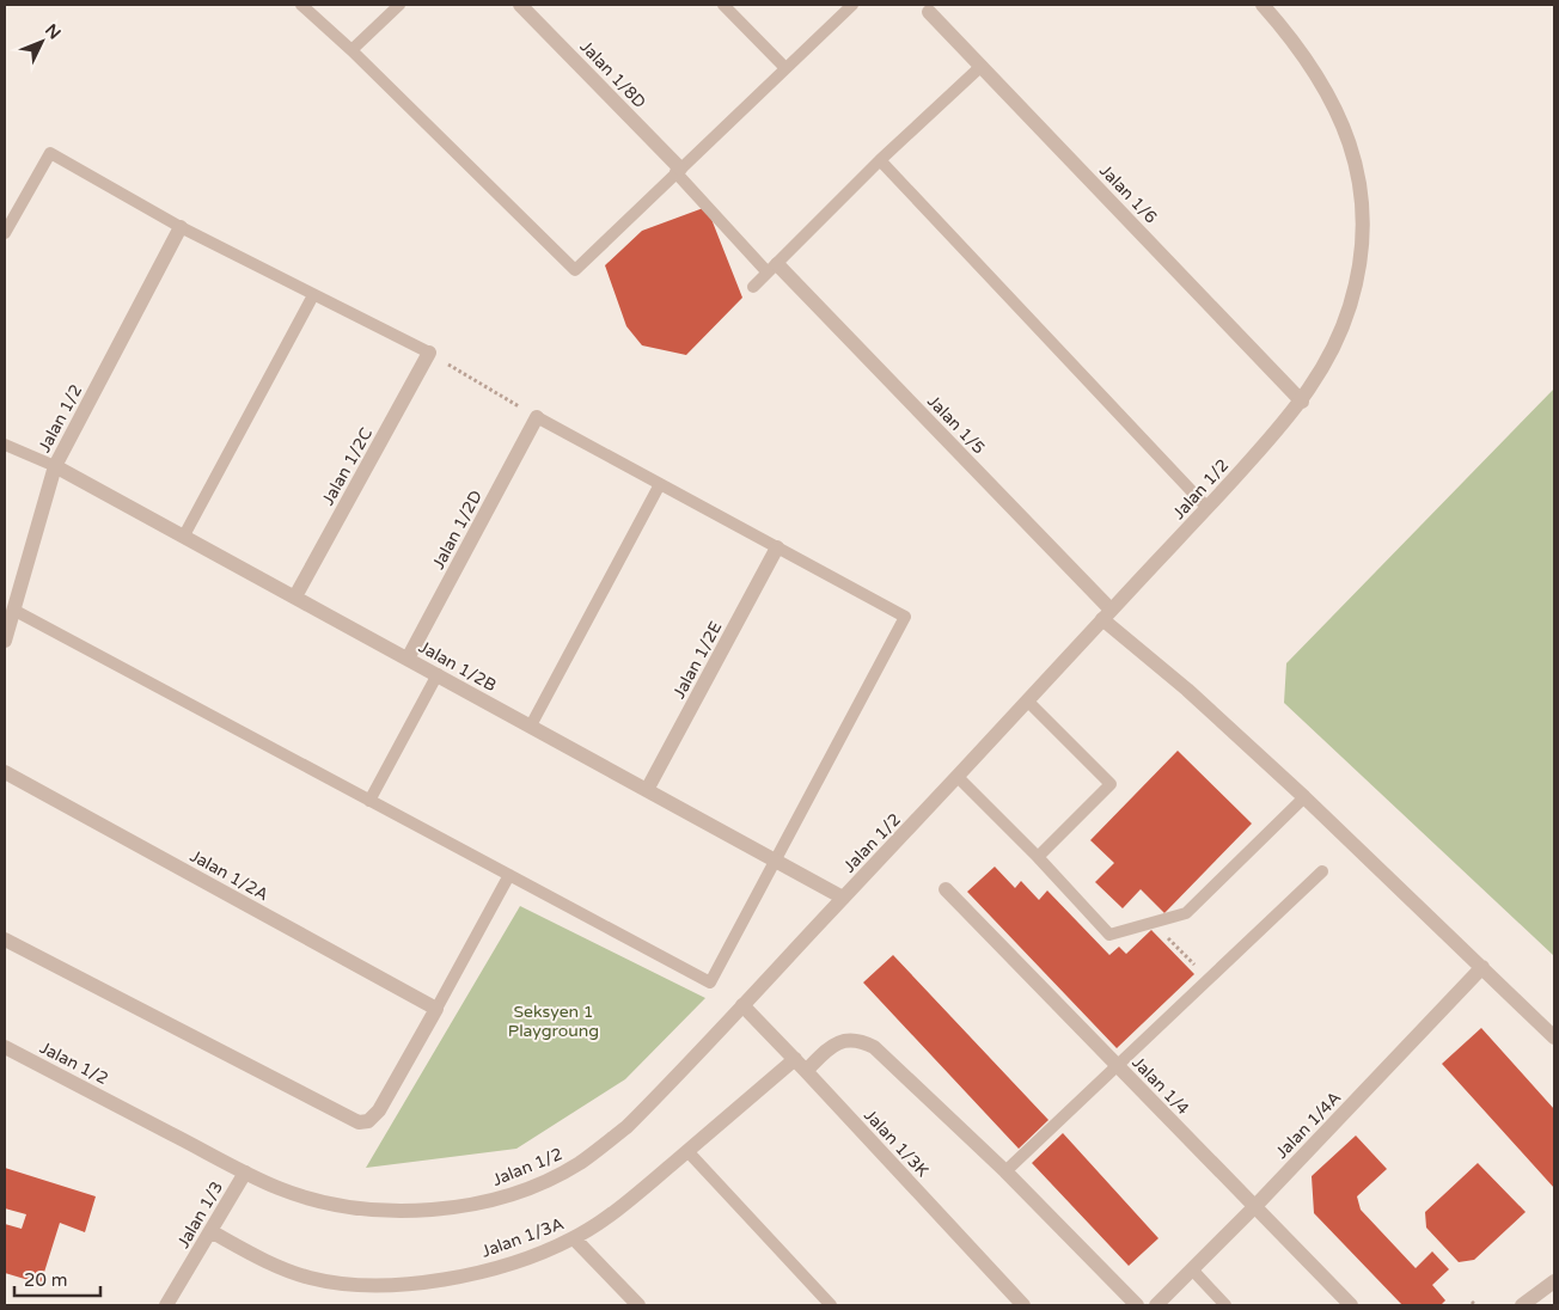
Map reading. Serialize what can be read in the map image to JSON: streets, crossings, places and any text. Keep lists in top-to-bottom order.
{
  "streets": {
    "street": [
      "Jalan 1/8D",
      "Jalan 1/6",
      "Jalan 1/2",
      "Jalan 1/5",
      "Jalan 1/2C",
      "Jalan 1/2D",
      "Jalan 1/2E",
      "Jalan 1/2B",
      "Jalan 1/2A",
      "Jalan 1/4",
      "Jalan 1/4A",
      "Jalan 1/3K",
      "Jalan 1/3",
      "Jalan 1/3A"
    ]
  },
  "crossings": [
    ["Jalan 1/6", "Jalan 1/2"],
    ["Jalan 1/2", "Jalan 1/5"],
    ["Jalan 1/2", "Jalan 1/2B"],
    ["Jalan 1/2", "Jalan 1/3K"],
    ["Jalan 1/2", "Jalan 1/3"],
    ["Jalan 1/5", "Jalan 1/4A"],
    ["Jalan 1/2C", "Jalan 1/2B"],
    ["Jalan 1/2D", "Jalan 1/2B"],
    ["Jalan 1/2E", "Jalan 1/2B"],
    ["Jalan 1/4", "Jalan 1/4A"],
    ["Jalan 1/3K", "Jalan 1/3A"],
    ["Jalan 1/3", "Jalan 1/3A"]
  ],
  "parks": ["Seksyen 1 Playgroung"],
  "scale_bar": "20 m",
  "north": "top right"
}
